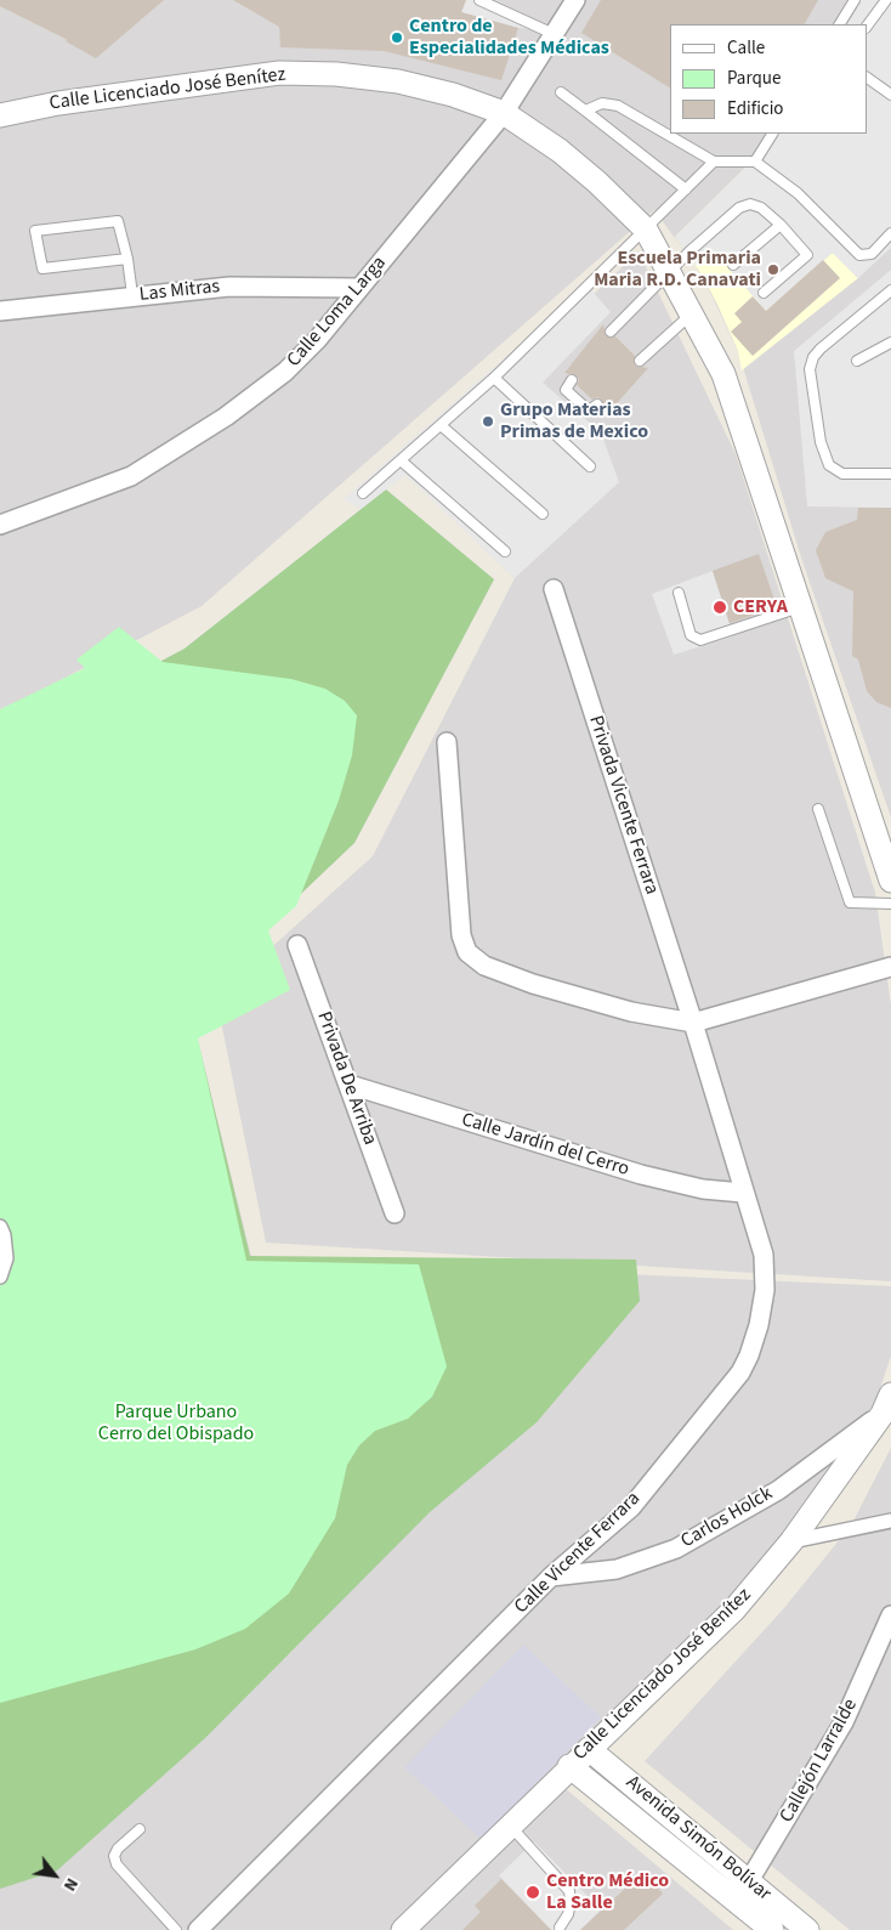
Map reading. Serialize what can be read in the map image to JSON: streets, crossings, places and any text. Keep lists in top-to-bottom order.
{
  "streets": {
    "street": [
      "Calle Licenciado José Benítez",
      "Las Mitras",
      "Calle Loma Larga",
      "Privada Vicente Ferrara",
      "Privada De Arriba",
      "Calle Jardín del Cerro",
      "Carlos Holck",
      "Calle Vicente Ferrara",
      "Callejón Larralde",
      "Avenida Simón Bolívar"
    ]
  },
  "crossings": [
    ["Calle Licenciado José Benítez", "Calle Loma Larga"],
    ["Calle Licenciado José Benítez", "Carlos Holck"],
    ["Calle Licenciado José Benítez", "Avenida Simón Bolívar"],
    ["Las Mitras", "Calle Loma Larga"],
    ["Privada Vicente Ferrara", "Calle Vicente Ferrara"],
    ["Privada De Arriba", "Calle Jardín del Cerro"],
    ["Calle Jardín del Cerro", "Calle Vicente Ferrara"],
    ["Carlos Holck", "Calle Vicente Ferrara"],
    ["Callejón Larralde", "Avenida Simón Bolívar"]
  ],
  "parks": ["Parque Urbano Cerro del Obispado"],
  "places": [
    "Centro de Especialidades Médicas",
    "Escuela Primaria Maria R.D. Canavati",
    "Grupo Materias Primas de Mexico",
    "CERYA",
    "Centro Médico La Salle"
  ],
  "legend": ["Calle", "Parque", "Edificio"],
  "north": "bottom right"
}
